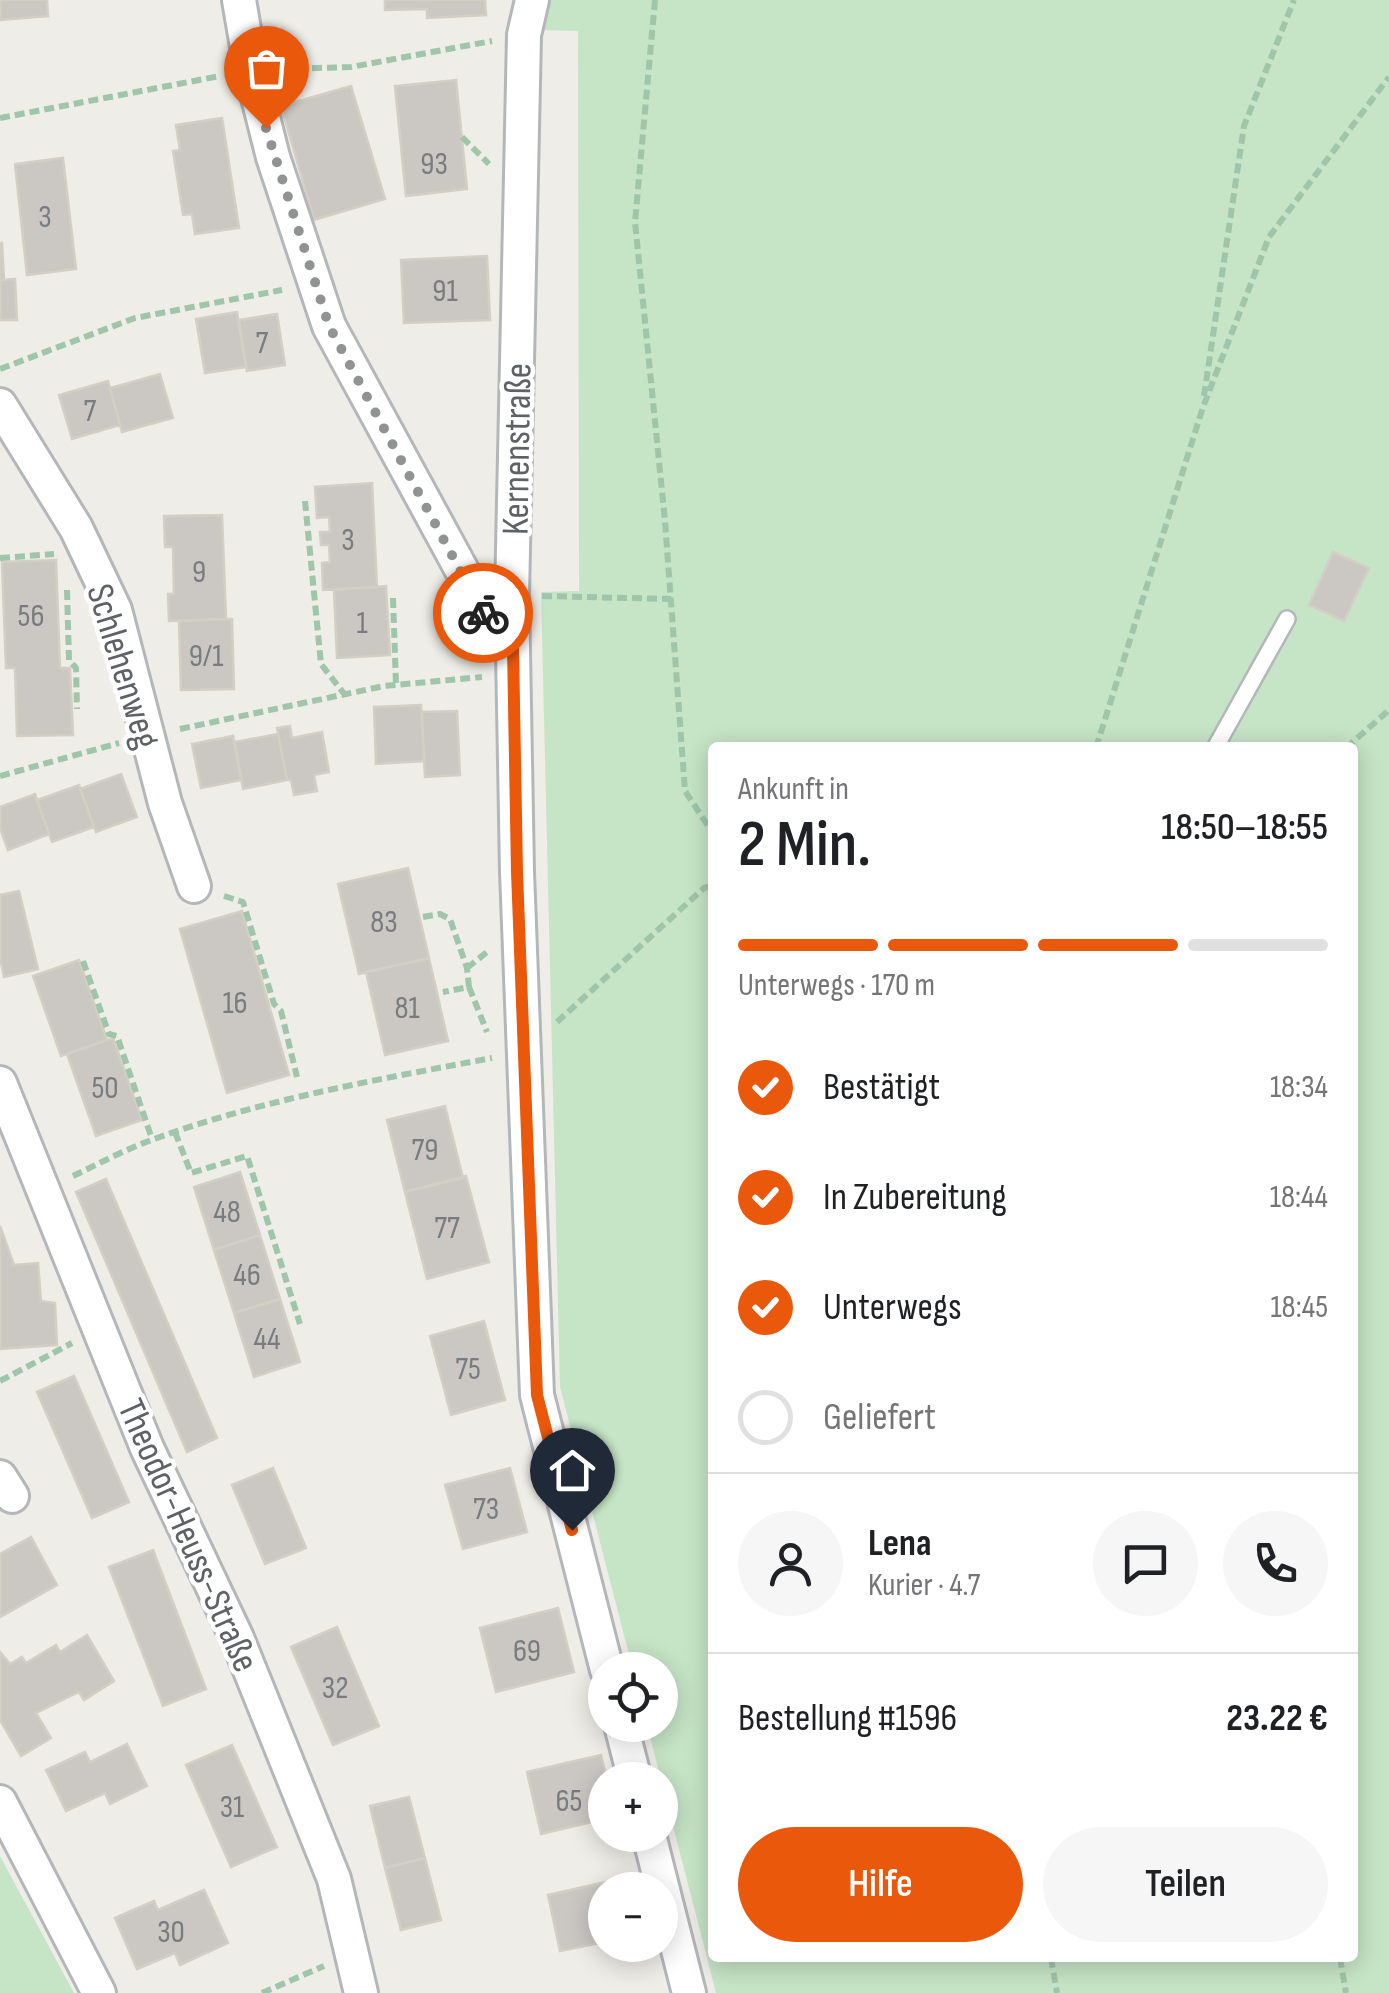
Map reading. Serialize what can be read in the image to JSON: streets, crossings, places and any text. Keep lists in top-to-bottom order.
{
  "streets": {
    "street": ["Kernenstraße", "Schlehenweg", "Theodor-Heuss-Straße"]
  },
  "house_numbers": [
    "93",
    "3",
    "91",
    "7",
    "7",
    "3",
    "9",
    "56",
    "1",
    "9/1",
    "83",
    "16",
    "81",
    "50",
    "79",
    "48",
    "77",
    "46",
    "44",
    "75",
    "73",
    "69",
    "32",
    "65",
    "31",
    "30"
  ],
  "page": {
    "heading": ["2 Min.", "Ankunft in", "18:50–18:55"],
    "panel": [
      "Lena",
      "Kurier · 4.7",
      "Bestellung #1596",
      "23.22 €"
    ],
    "bar": "Unterwegs · 170 m",
    "list": [
      ["Bestätigt", "18:34"],
      ["In Zubereitung", "18:44"],
      ["Unterwegs", "18:45"],
      "Geliefert"
    ],
    "map_buttons": ["+", "−"],
    "buttons": ["Hilfe", "Teilen"]
  }
}
